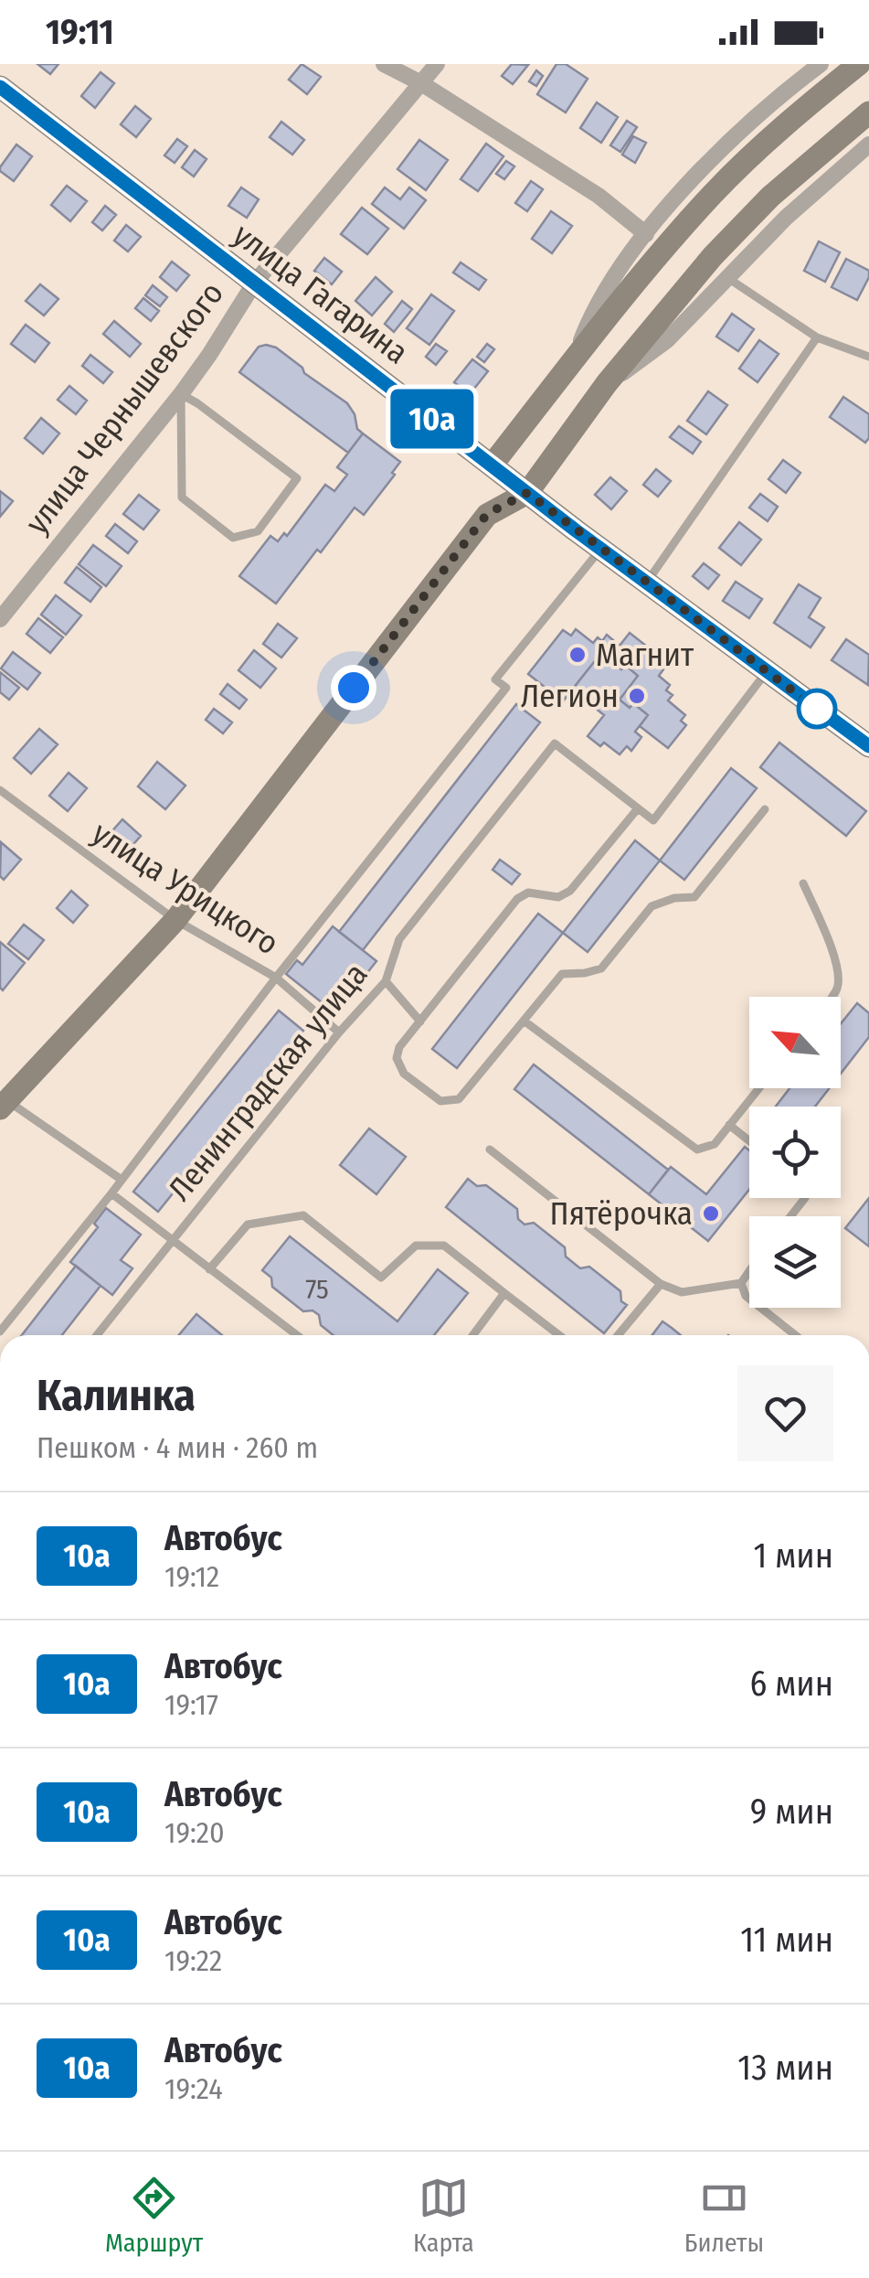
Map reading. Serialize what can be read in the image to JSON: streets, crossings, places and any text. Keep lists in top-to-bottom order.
{
  "streets": {
    "main road": ["улица Гагарина"],
    "street": ["улица Чернышевского"],
    "lane": ["улица Урицкого", "Ленинградская улица"]
  },
  "crossings": [
    ["улица Гагарина", "улица Чернышевского"],
    ["улица Урицкого", "Ленинградская улица"]
  ],
  "places": ["Магнит", "Легион", "Пятёрочка"],
  "lines": ["bus line 10а"],
  "house_numbers": ["75"],
  "north": "top left",
  "page": {
    "status": "19:11",
    "on_map": "10а",
    "heading": ["Калинка", "Пешком · 4 мин · 260 m"],
    "list": [
      {
        "mark": "10а",
        "name": "Автобус",
        "note": "19:12",
        "value": "1 мин"
      },
      {
        "mark": "10а",
        "name": "Автобус",
        "note": "19:17",
        "value": "6 мин"
      },
      {
        "mark": "10а",
        "name": "Автобус",
        "note": "19:20",
        "value": "9 мин"
      },
      {
        "mark": "10а",
        "name": "Автобус",
        "note": "19:22",
        "value": "11 мин"
      },
      {
        "mark": "10а",
        "name": "Автобус",
        "note": "19:24",
        "value": "13 мин"
      }
    ],
    "tabs": ["Маршрут", "Карта", "Билеты"]
  }
}
